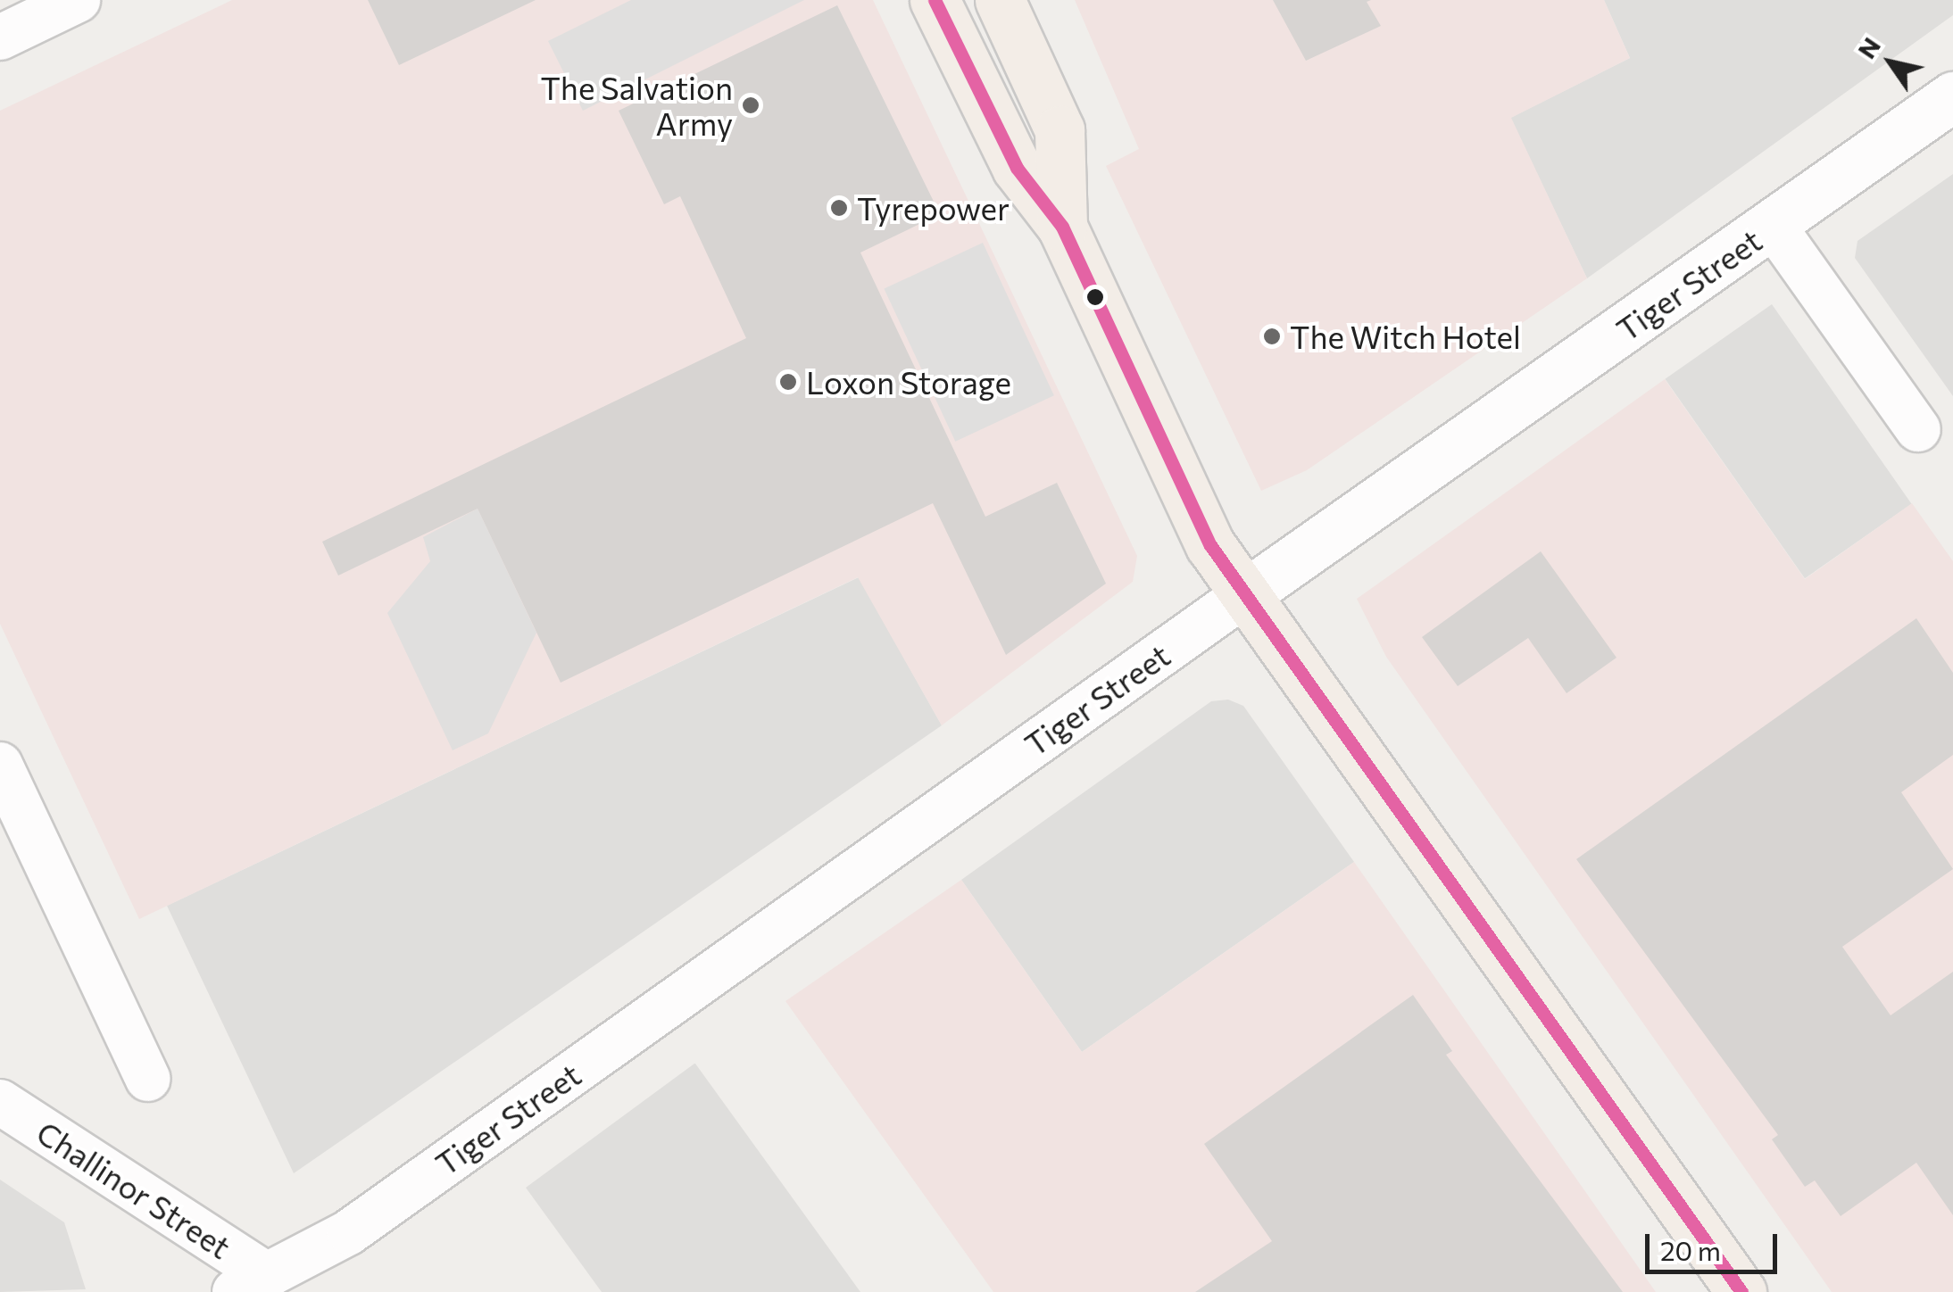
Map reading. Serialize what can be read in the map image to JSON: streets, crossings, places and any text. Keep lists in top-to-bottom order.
{
  "streets": {
    "street": ["Tiger Street", "Challinor Street"]
  },
  "crossings": [
    ["Tiger Street", "Challinor Street"]
  ],
  "places": [
    "The Salvation Army",
    "Tyrepower",
    "The Witch Hotel",
    "Loxon Storage"
  ],
  "scale_bar": "20 m",
  "north": "top left"
}
